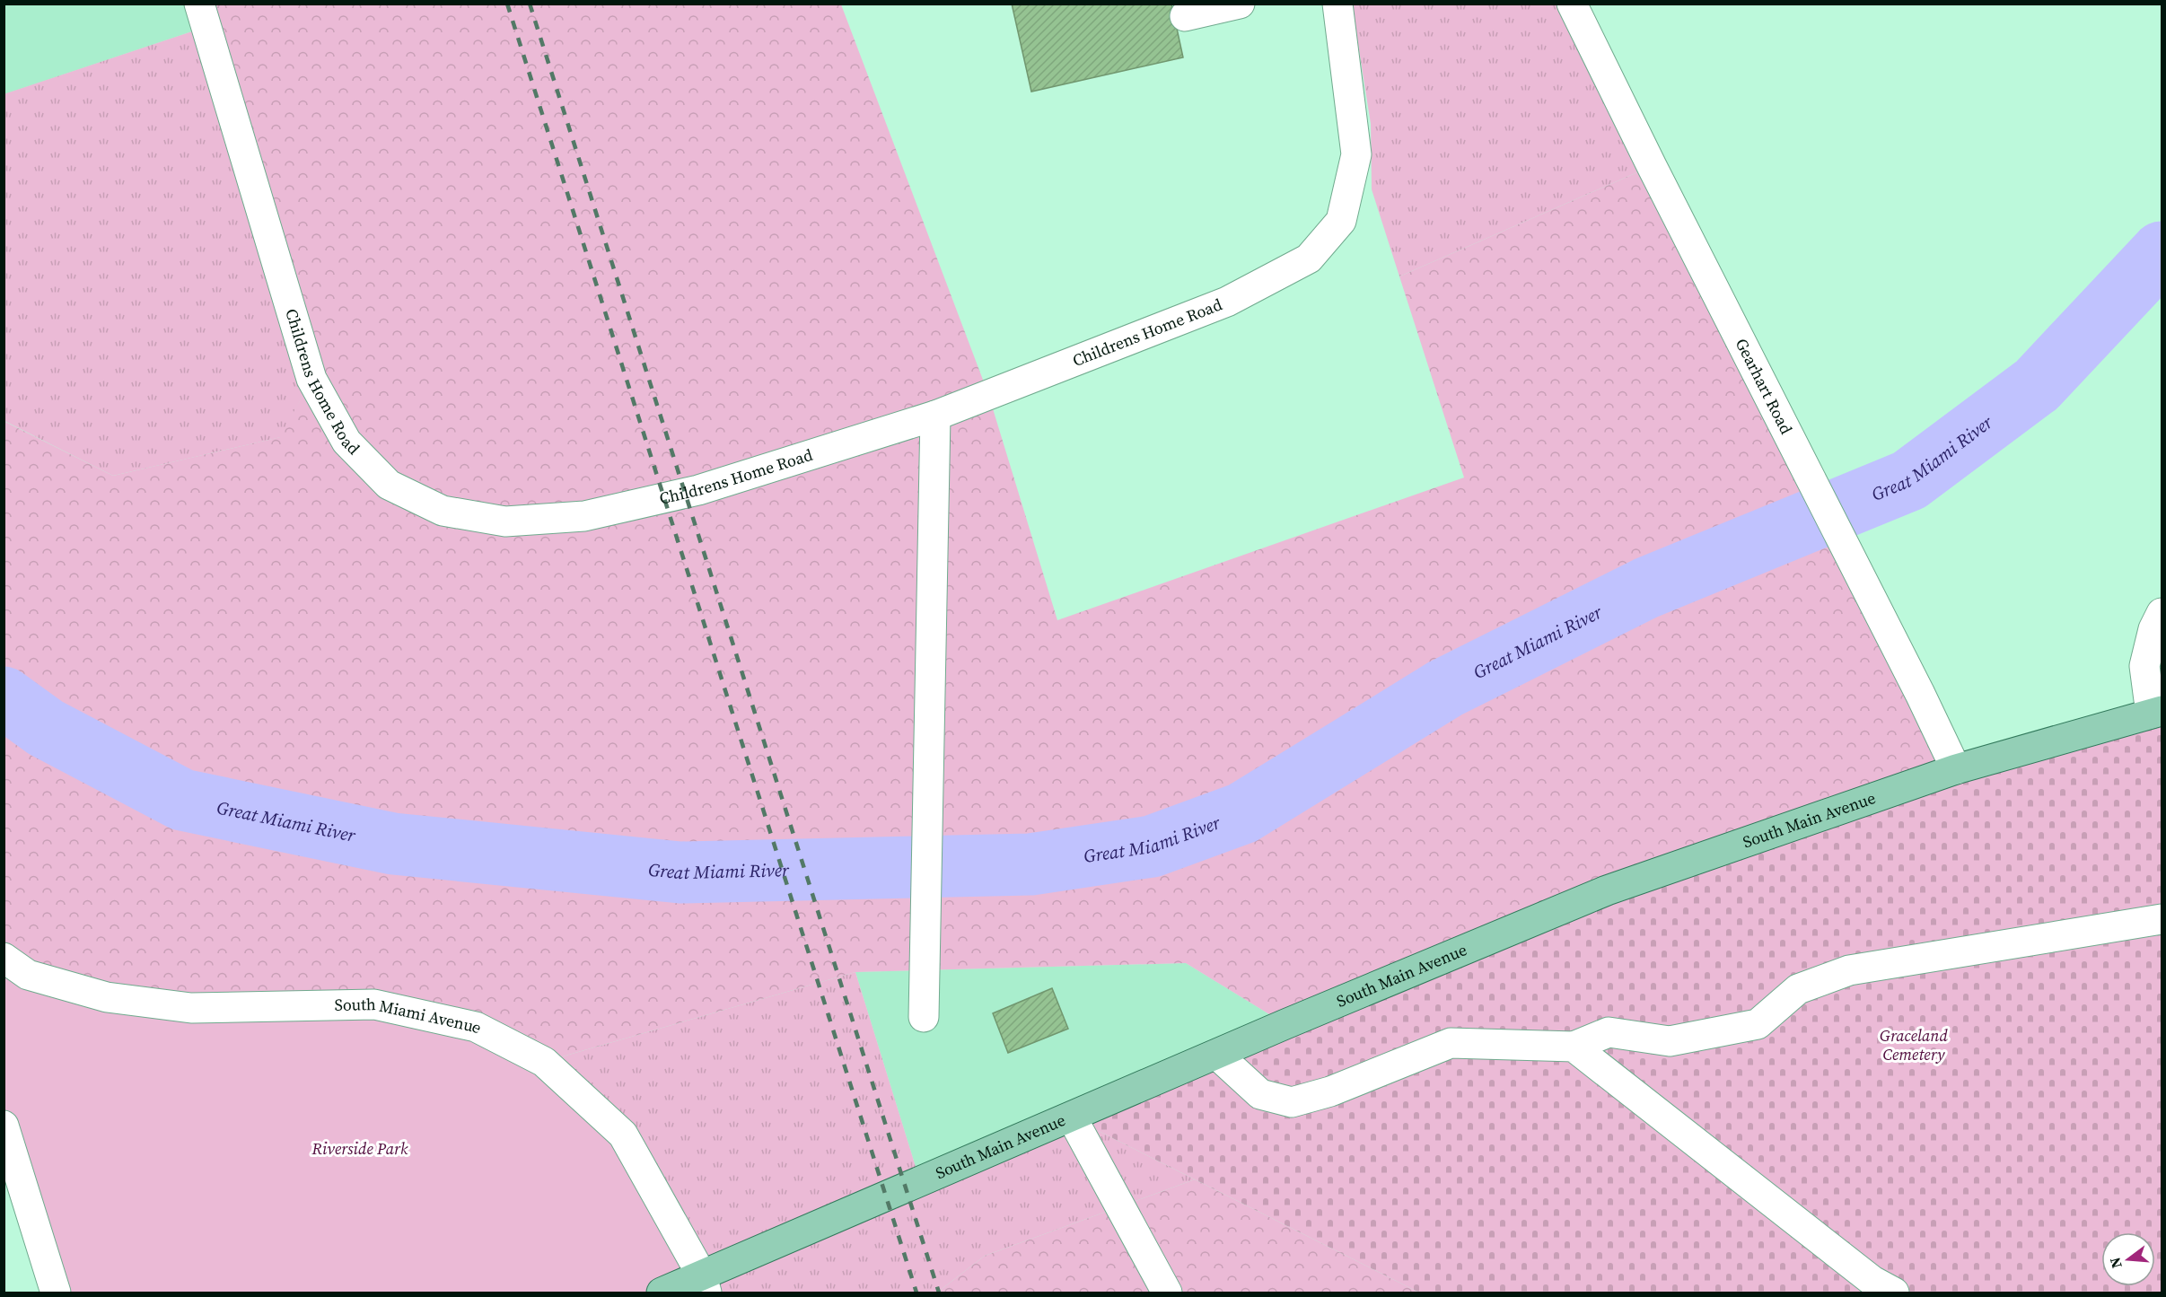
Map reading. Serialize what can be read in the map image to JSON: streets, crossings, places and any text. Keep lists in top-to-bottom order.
{
  "streets": {
    "main road": ["South Main Avenue"],
    "street": ["Childrens Home Road", "Gearhart Road", "South Miami Avenue"]
  },
  "crossings": [
    ["Gearhart Road", "South Main Avenue"],
    ["South Main Avenue", "South Miami Avenue"]
  ],
  "water": ["Great Miami River"],
  "parks": ["Graceland Cemetery", "Riverside Park"],
  "north": "left"
}
